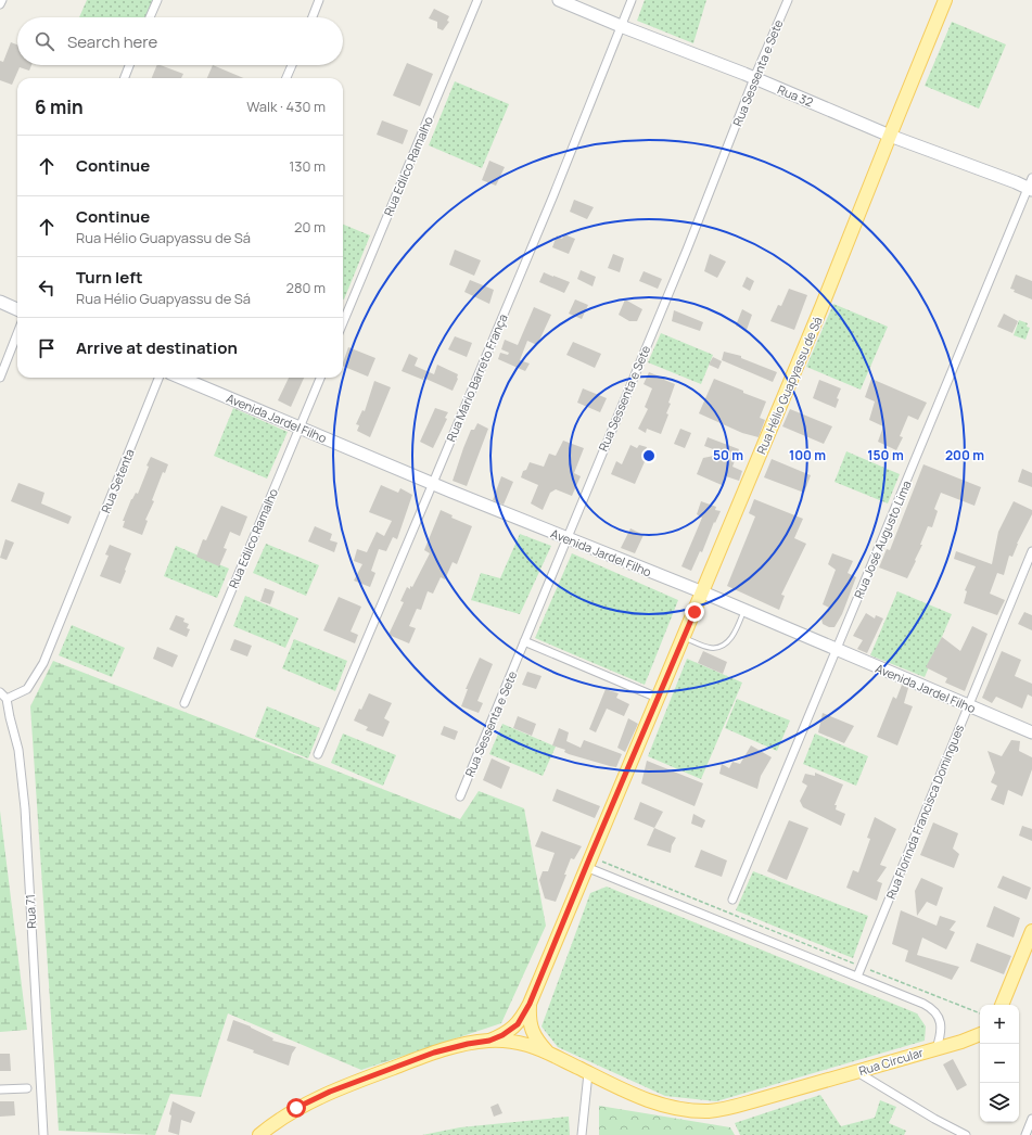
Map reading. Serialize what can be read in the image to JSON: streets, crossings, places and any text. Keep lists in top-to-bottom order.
{
  "streets": {
    "main road": [
      "Rua 32",
      "Rua Hélio Guapyassu de Sá",
      "Avenida Jardel Filho",
      "Rua Circular"
    ],
    "street": [
      "Rua Sessenta e Sete",
      "Rua Edilco Ramalho",
      "Rua Mario Barreto França",
      "Rua Setenta",
      "Rua José Augusto Lima",
      "Rua Florinda Francisca Domingues",
      "Rua 71"
    ]
  },
  "crossings": [
    ["Rua Sessenta e Sete", "Rua 32"],
    ["Rua Sessenta e Sete", "Avenida Jardel Filho"],
    ["Rua 32", "Rua Mario Barreto França"],
    ["Rua 32", "Rua Hélio Guapyassu de Sá"],
    ["Rua 32", "Rua José Augusto Lima"],
    ["Rua Edilco Ramalho", "Avenida Jardel Filho"],
    ["Rua Mario Barreto França", "Avenida Jardel Filho"],
    ["Rua Hélio Guapyassu de Sá", "Avenida Jardel Filho"],
    ["Rua Hélio Guapyassu de Sá", "Rua Circular"],
    ["Avenida Jardel Filho", "Rua José Augusto Lima"],
    ["Avenida Jardel Filho", "Rua Florinda Francisca Domingues"],
    ["Rua Setenta", "Rua 71"],
    ["Rua Florinda Francisca Domingues", "Rua Circular"]
  ],
  "page": {
    "search": "Search here",
    "heading": ["6 min", "Walk · 430 m"],
    "list": [
      ["Continue", "130 m"],
      ["Continue", "Rua Hélio Guapyassu de Sá", "20 m"],
      ["Turn left", "Rua Hélio Guapyassu de Sá", "280 m"],
      "Arrive at destination"
    ],
    "map_buttons": ["+", "−"]
  },
  "rings": [
    "50 m",
    "100 m",
    "150 m",
    "200 m"
  ]
}
